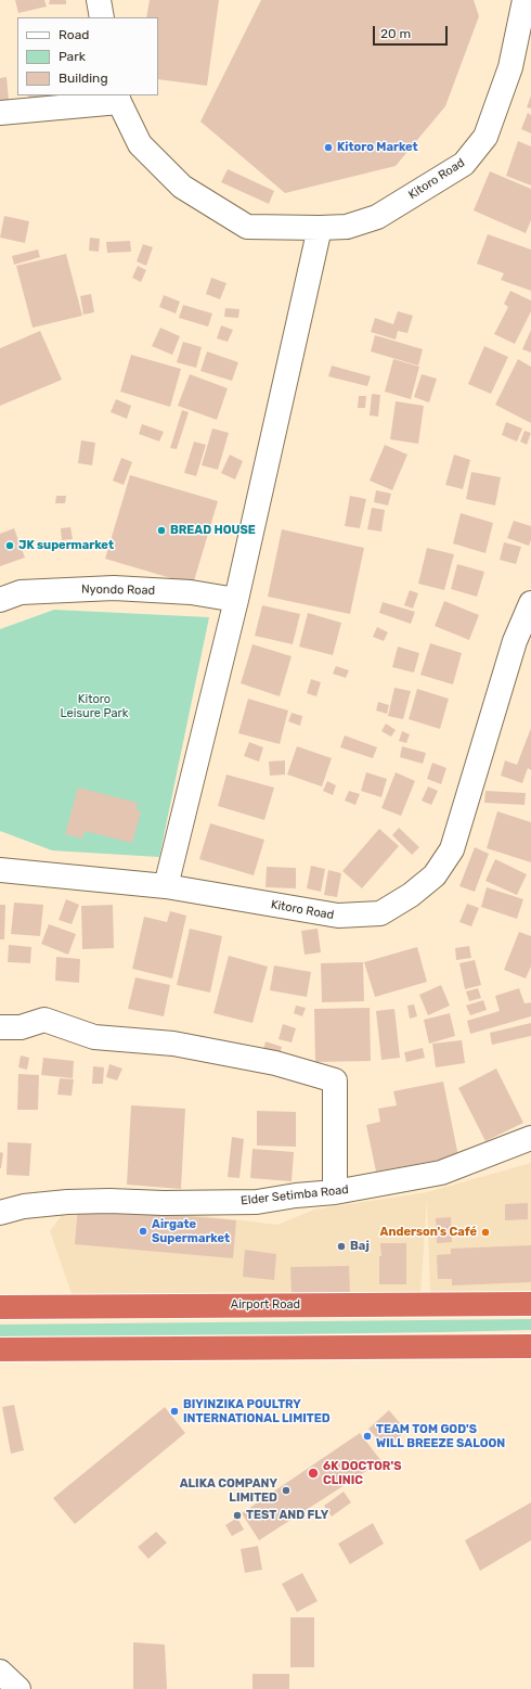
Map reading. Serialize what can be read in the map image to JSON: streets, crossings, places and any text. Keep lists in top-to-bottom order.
{
  "streets": {
    "highway": ["Airport Road"],
    "street": ["Kitoro Road", "Nyondo Road", "Elder Setimba Road"]
  },
  "parks": ["Kitoro Leisure Park"],
  "places": [
    "Kitoro Market",
    "BREAD HOUSE",
    "JK supermarket",
    "Airgate Supermarket",
    "Anderson's Café",
    "Baj",
    "BIYINZIKA POULTRY INTERNATIONAL LIMITED",
    "TEAM TOM GOD'S WILL BREEZE SALOON",
    "6K DOCTOR'S CLINIC",
    "ALIKA COMPANY LIMITED",
    "TEST AND FLY"
  ],
  "legend": ["Road", "Park", "Building"],
  "scale_bar": "20 m"
}
